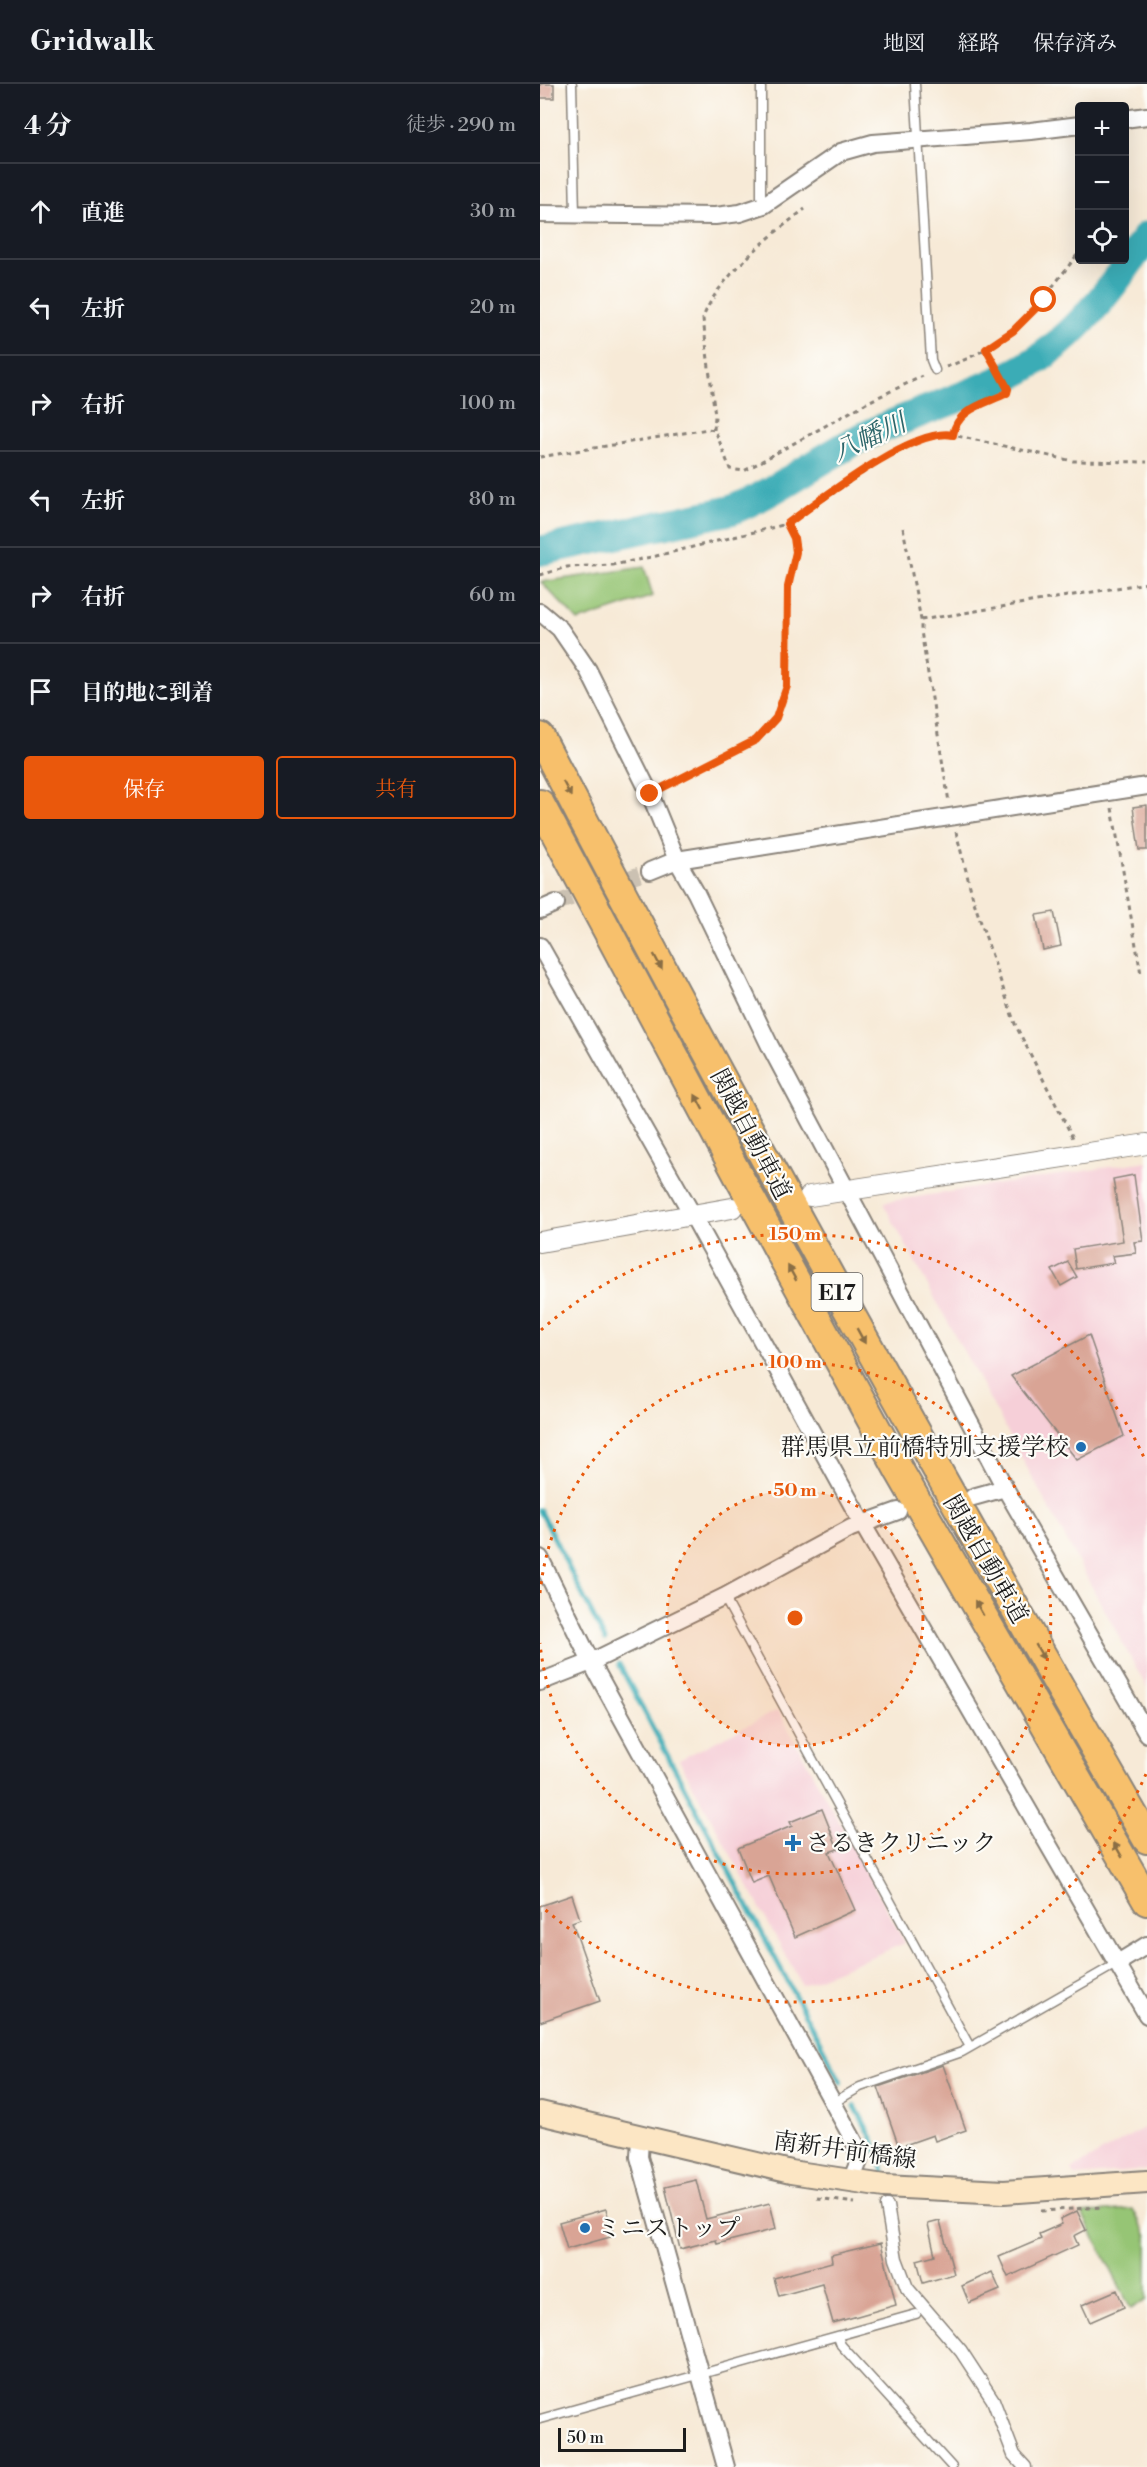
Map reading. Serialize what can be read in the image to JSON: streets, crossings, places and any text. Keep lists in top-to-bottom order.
{
  "streets": {
    "highway": ["関越自動車道", "E17"],
    "main road": ["南新井前橋線"]
  },
  "water": ["八幡川"],
  "places": {
    "other": ["群馬県立前橋特別支援学校", "ミニストップ"],
    "health": ["さるきクリニック"]
  },
  "scale_bar": "50 m",
  "page": {
    "header": "Gridwalk",
    "nav": ["地図", "経路", "保存済み"],
    "heading": ["4 分", "徒歩 · 290 m"],
    "map_buttons": ["+", "−"],
    "list": [
      ["直進", "30 m"],
      ["左折", "20 m"],
      ["右折", "100 m"],
      ["左折", "80 m"],
      ["右折", "60 m"],
      "目的地に到着"
    ],
    "buttons": ["保存", "共有"],
    "scale": "50 m"
  },
  "rings": ["150 m", "100 m", "50 m"]
}
